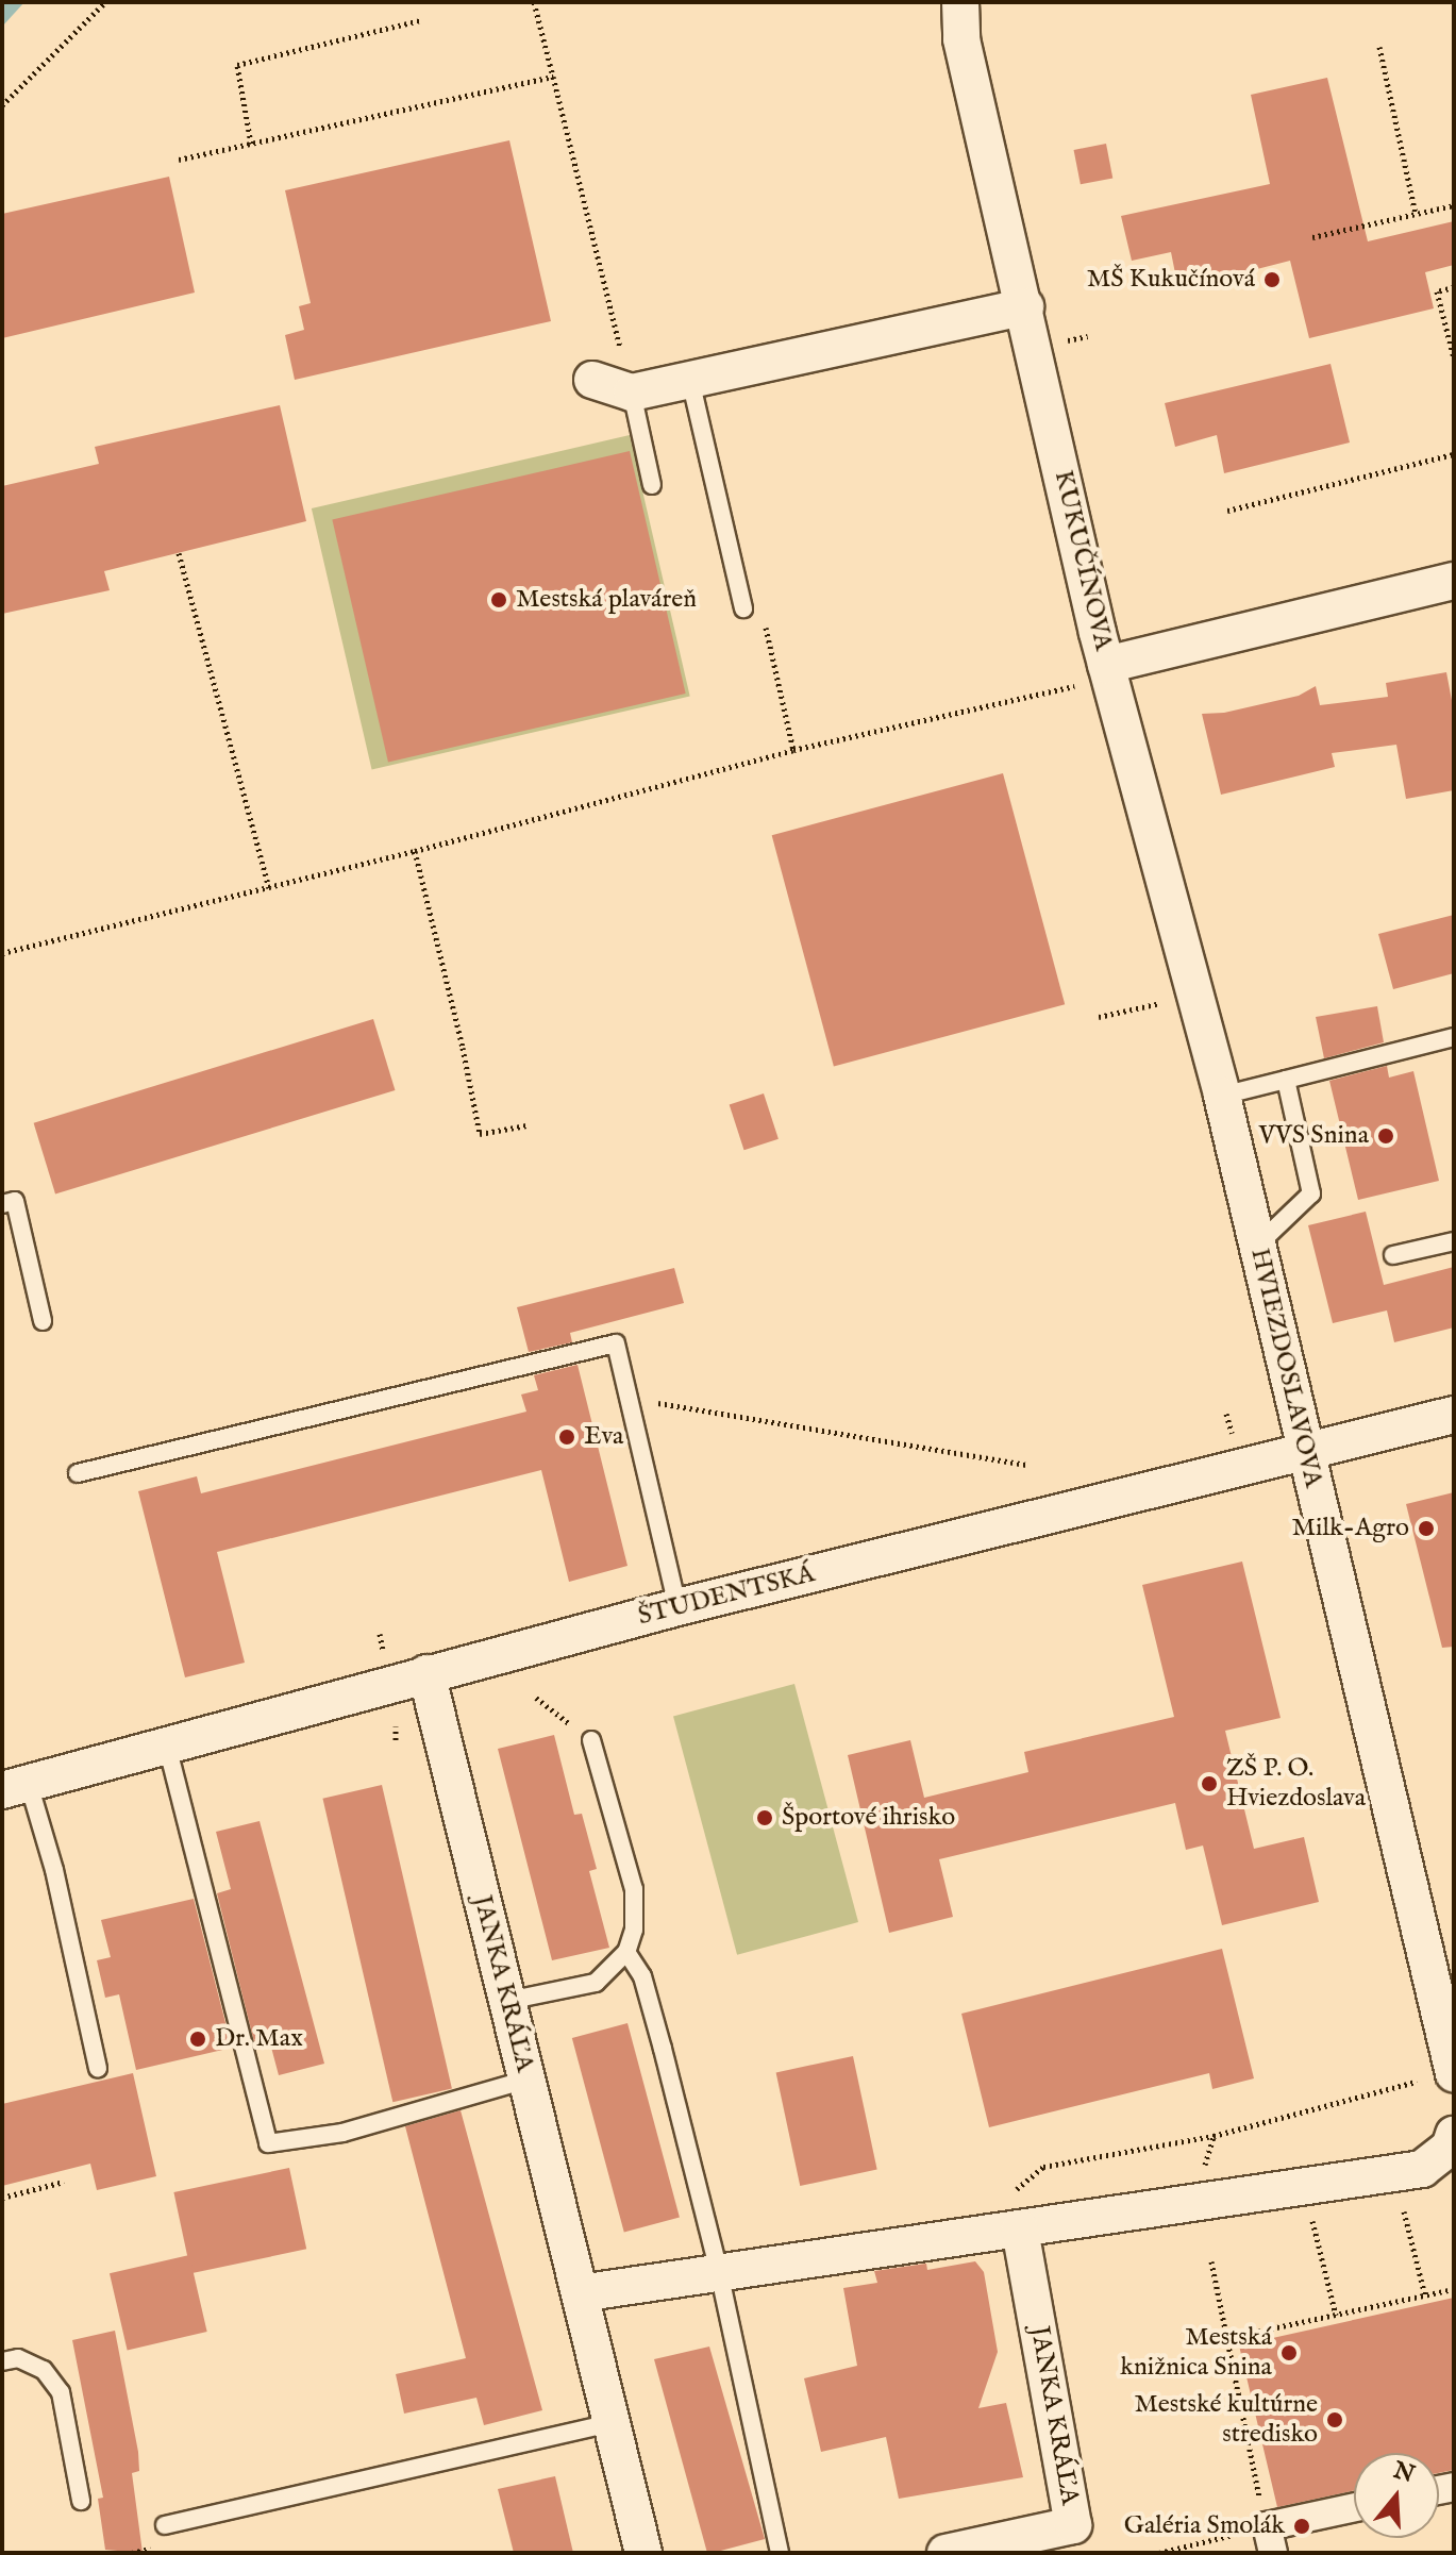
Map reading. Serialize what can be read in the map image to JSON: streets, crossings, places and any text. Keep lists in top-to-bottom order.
{
  "streets": {
    "street": [
      "KUKUČÍNOVA",
      "HVIEZDOSLAVOVA",
      "ŠTUDENTSKÁ",
      "JANKA KRÁĽA"
    ]
  },
  "crossings": [
    ["KUKUČÍNOVA", "HVIEZDOSLAVOVA"],
    ["HVIEZDOSLAVOVA", "ŠTUDENTSKÁ"],
    ["ŠTUDENTSKÁ", "JANKA KRÁĽA"]
  ],
  "places": [
    "MŠ Kukučínová",
    "Mestská plaváreň",
    "VVS Snina",
    "Eva",
    "Milk-Agro",
    "ZŠ P. O. Hviezdoslava",
    "Športové ihrisko",
    "Dr. Max",
    "Mestská knižnica Snina",
    "Mestské kultúrne stredisko",
    "Galéria Smolák"
  ],
  "north": "top"
}
